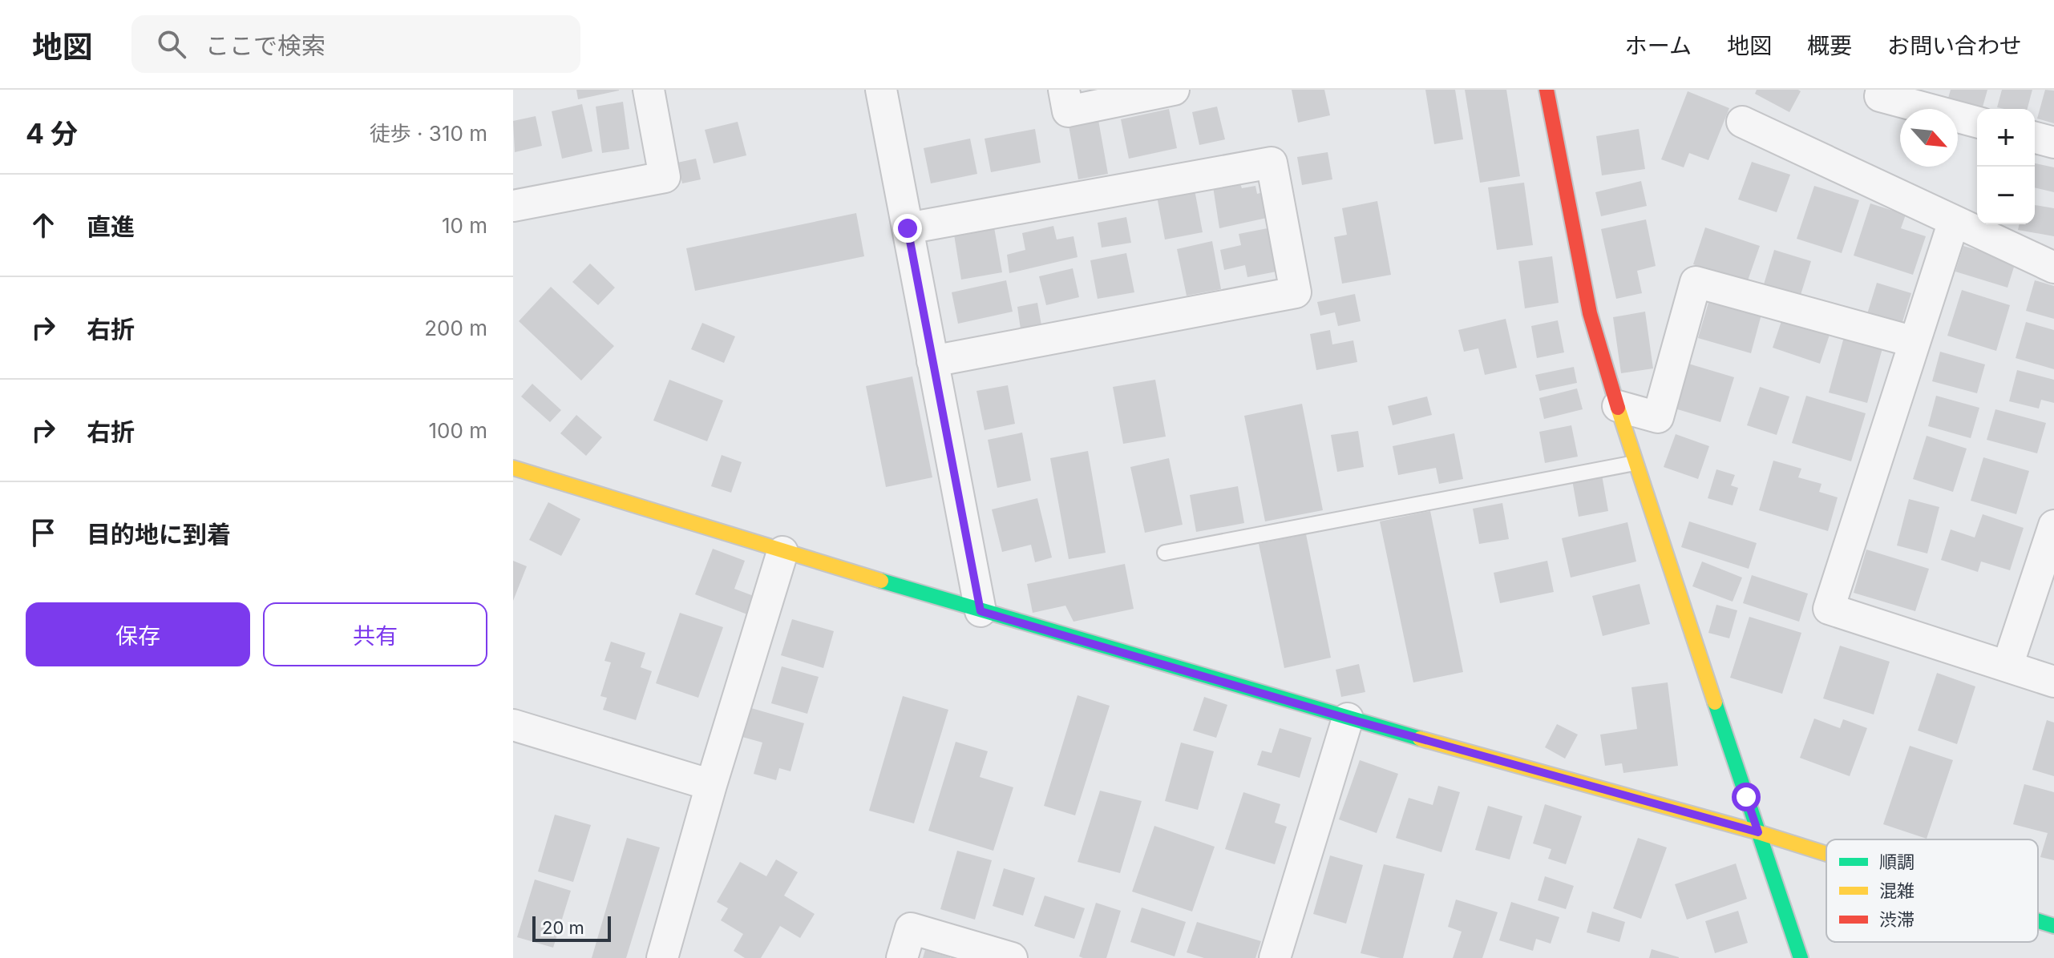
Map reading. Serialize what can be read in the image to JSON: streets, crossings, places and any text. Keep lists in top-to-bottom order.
{
  "legend": ["順調", "混雑", "渋滞"],
  "scale_bar": "20 m",
  "north": "bottom right",
  "page": {
    "header": "地図",
    "search": "ここで検索",
    "nav": [
      "ホーム",
      "地図",
      "概要",
      "お問い合わせ"
    ],
    "heading": ["4 分", "徒歩 · 310 m"],
    "map_buttons": ["+", "−"],
    "list": [
      ["直進", "10 m"],
      ["右折", "200 m"],
      ["右折", "100 m"],
      "目的地に到着"
    ],
    "buttons": ["保存", "共有"],
    "scale": "20 m"
  }
}
